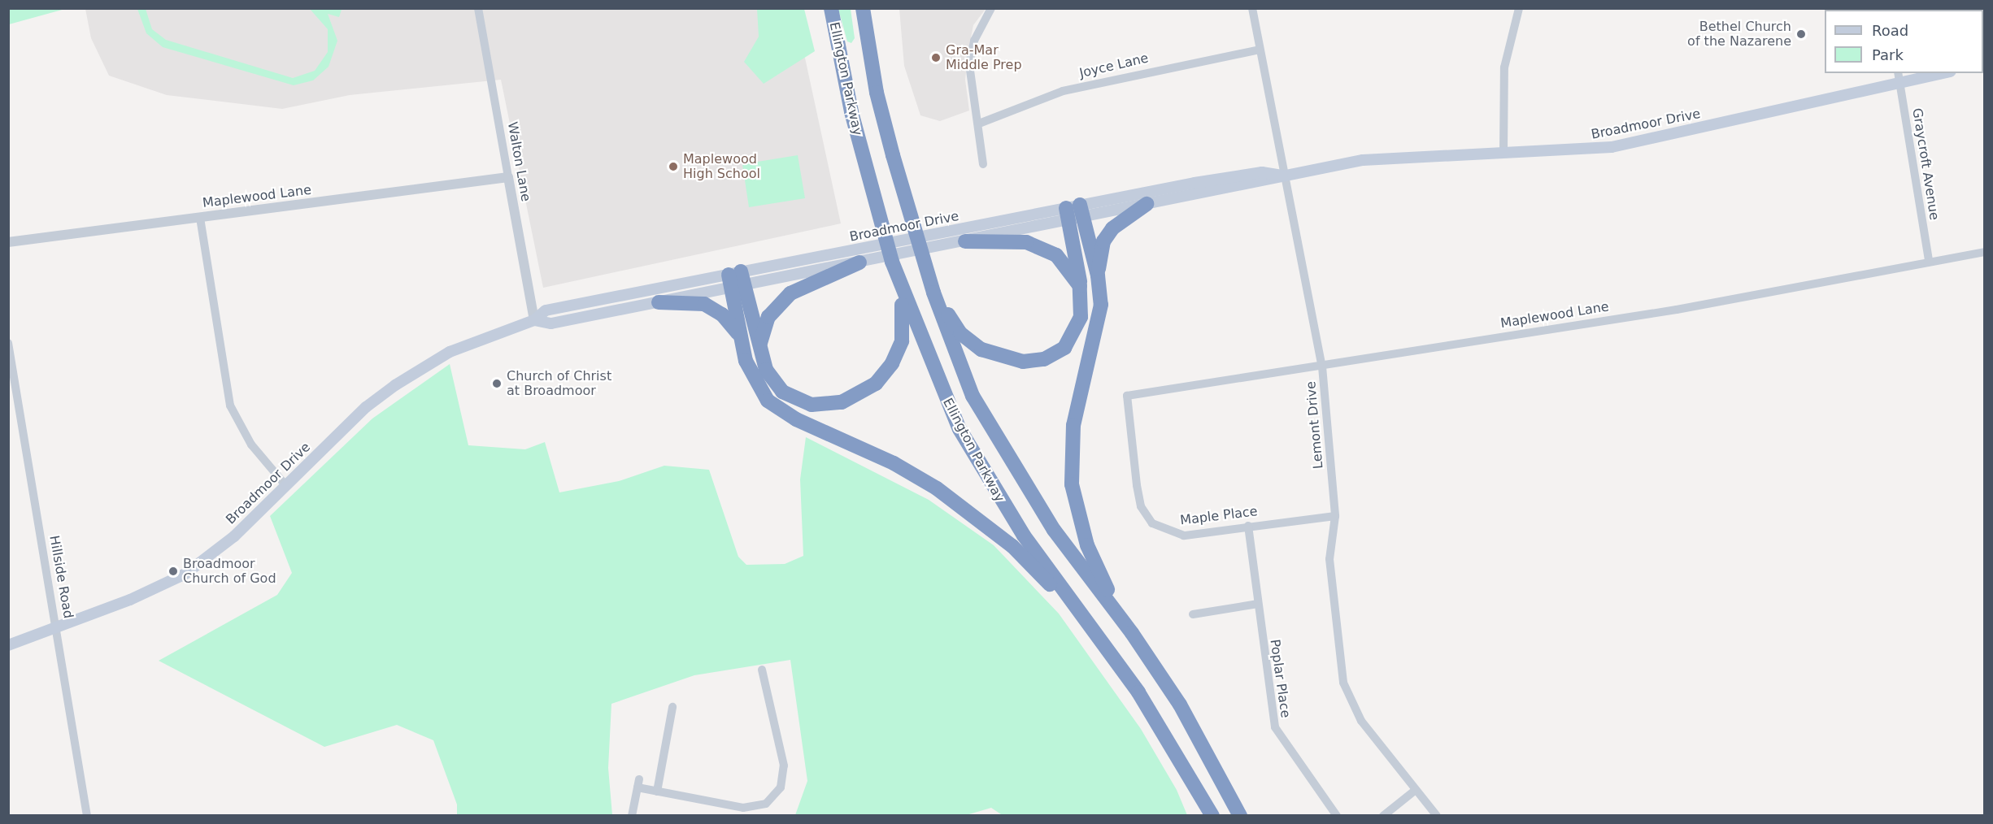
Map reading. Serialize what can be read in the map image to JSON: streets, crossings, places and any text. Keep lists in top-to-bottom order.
{
  "streets": {
    "highway": ["Ellington Parkway"],
    "main road": ["Broadmoor Drive"],
    "street": [
      "Joyce Lane",
      "Walton Lane",
      "Graycroft Avenue",
      "Maplewood Lane",
      "Lemont Drive",
      "Maple Place",
      "Hillside Road",
      "Poplar Place"
    ]
  },
  "crossings": [
    ["Joyce Lane", "Lemont Drive"],
    ["Broadmoor Drive", "Walton Lane"],
    ["Broadmoor Drive", "Graycroft Avenue"],
    ["Broadmoor Drive", "Lemont Drive"],
    ["Broadmoor Drive", "Hillside Road"],
    ["Walton Lane", "Maplewood Lane"],
    ["Graycroft Avenue", "Maplewood Lane"],
    ["Maplewood Lane", "Lemont Drive"],
    ["Maplewood Lane", "Maple Place"],
    ["Lemont Drive", "Maple Place"],
    ["Maple Place", "Poplar Place"]
  ],
  "places": [
    "Bethel Church of the Nazarene",
    "Gra-Mar Middle Prep",
    "Maplewood High School",
    "Church of Christ at Broadmoor",
    "Broadmoor Church of God"
  ],
  "legend": ["Road", "Park"]
}
